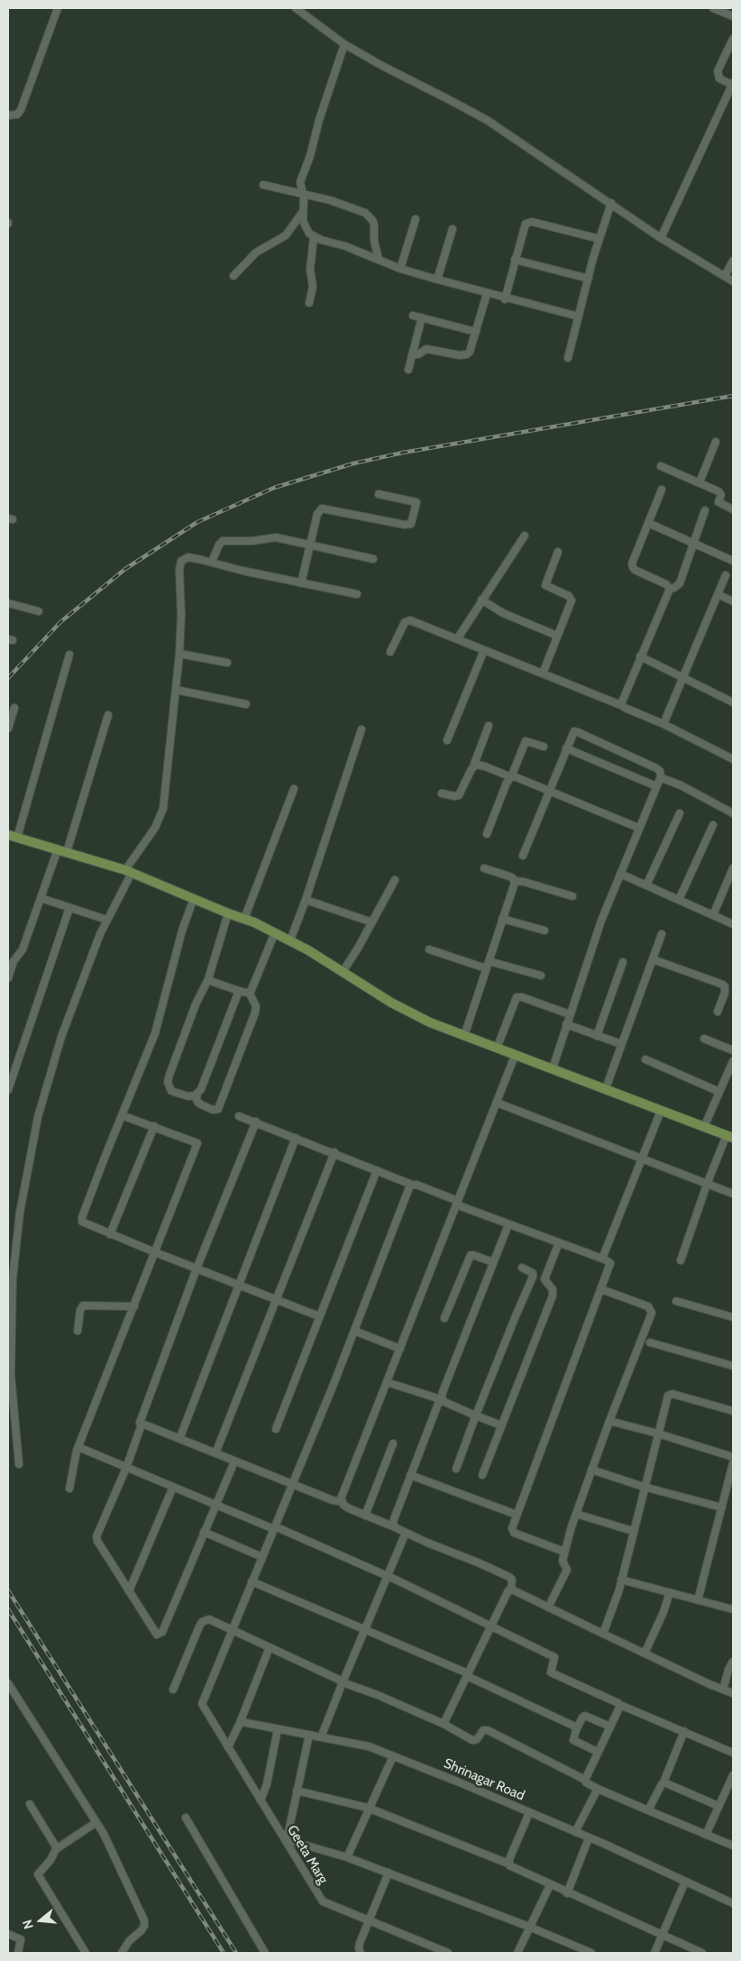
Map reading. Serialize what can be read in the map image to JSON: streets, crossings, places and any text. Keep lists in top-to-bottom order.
{
  "streets": {
    "street": ["Shrinagar Road", "Geeta Marg"]
  },
  "north": "left"
}
